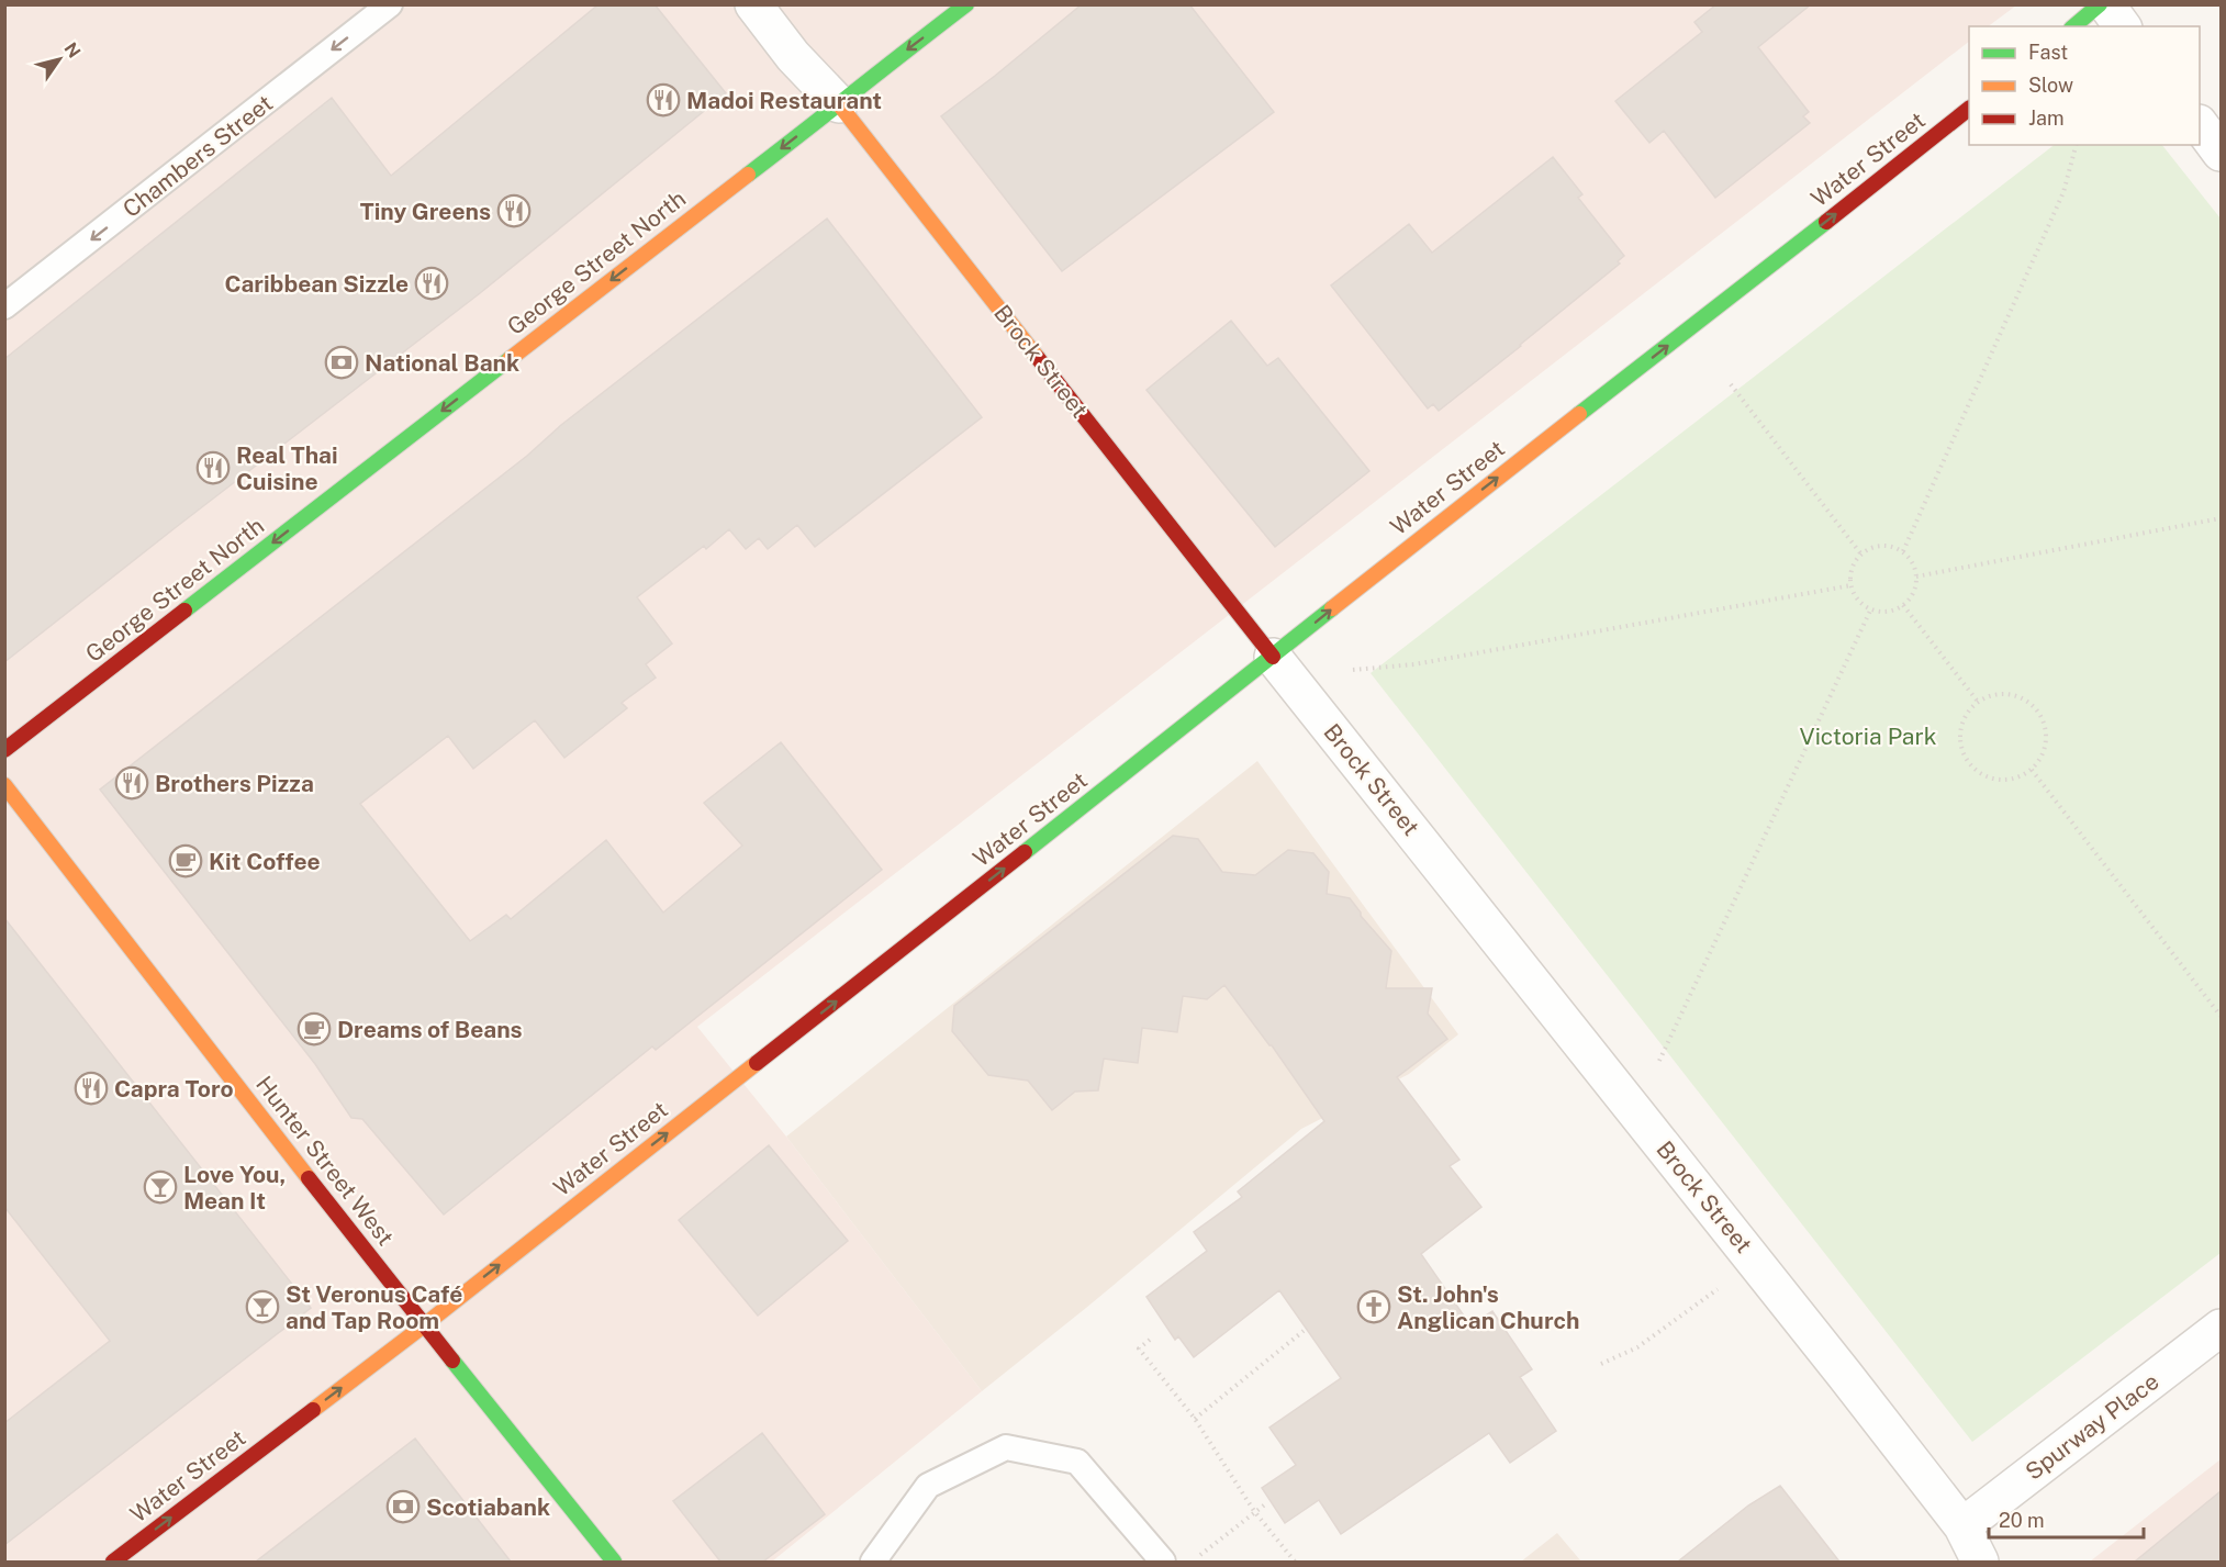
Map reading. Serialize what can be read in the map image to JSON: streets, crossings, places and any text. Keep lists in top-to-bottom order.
{
  "streets": {
    "main road": [
      "Water Street",
      "George Street North",
      "Brock Street",
      "Hunter Street West"
    ],
    "street": ["Spurway Place"],
    "lane": ["Chambers Street"]
  },
  "crossings": [
    ["Water Street", "Brock Street"],
    ["Water Street", "Hunter Street West"],
    ["George Street North", "Brock Street"],
    ["Brock Street", "Spurway Place"]
  ],
  "one_way": ["Chambers Street", "Water Street", "George Street North"],
  "parks": ["Victoria Park"],
  "places": {
    "restaurant": [
      "Madoi Restaurant",
      "Tiny Greens",
      "Caribbean Sizzle",
      "Real Thai Cuisine",
      "Brothers Pizza",
      "Capra Toro"
    ],
    "bank": ["National Bank", "Scotiabank"],
    "cafe": ["Kit Coffee", "Dreams of Beans"],
    "bar": ["Love You, Mean It", "St Veronus Café and Tap Room"],
    "church": ["St. John's Anglican Church"]
  },
  "legend": ["Fast", "Slow", "Jam"],
  "scale_bar": "20 m",
  "north": "top right"
}
